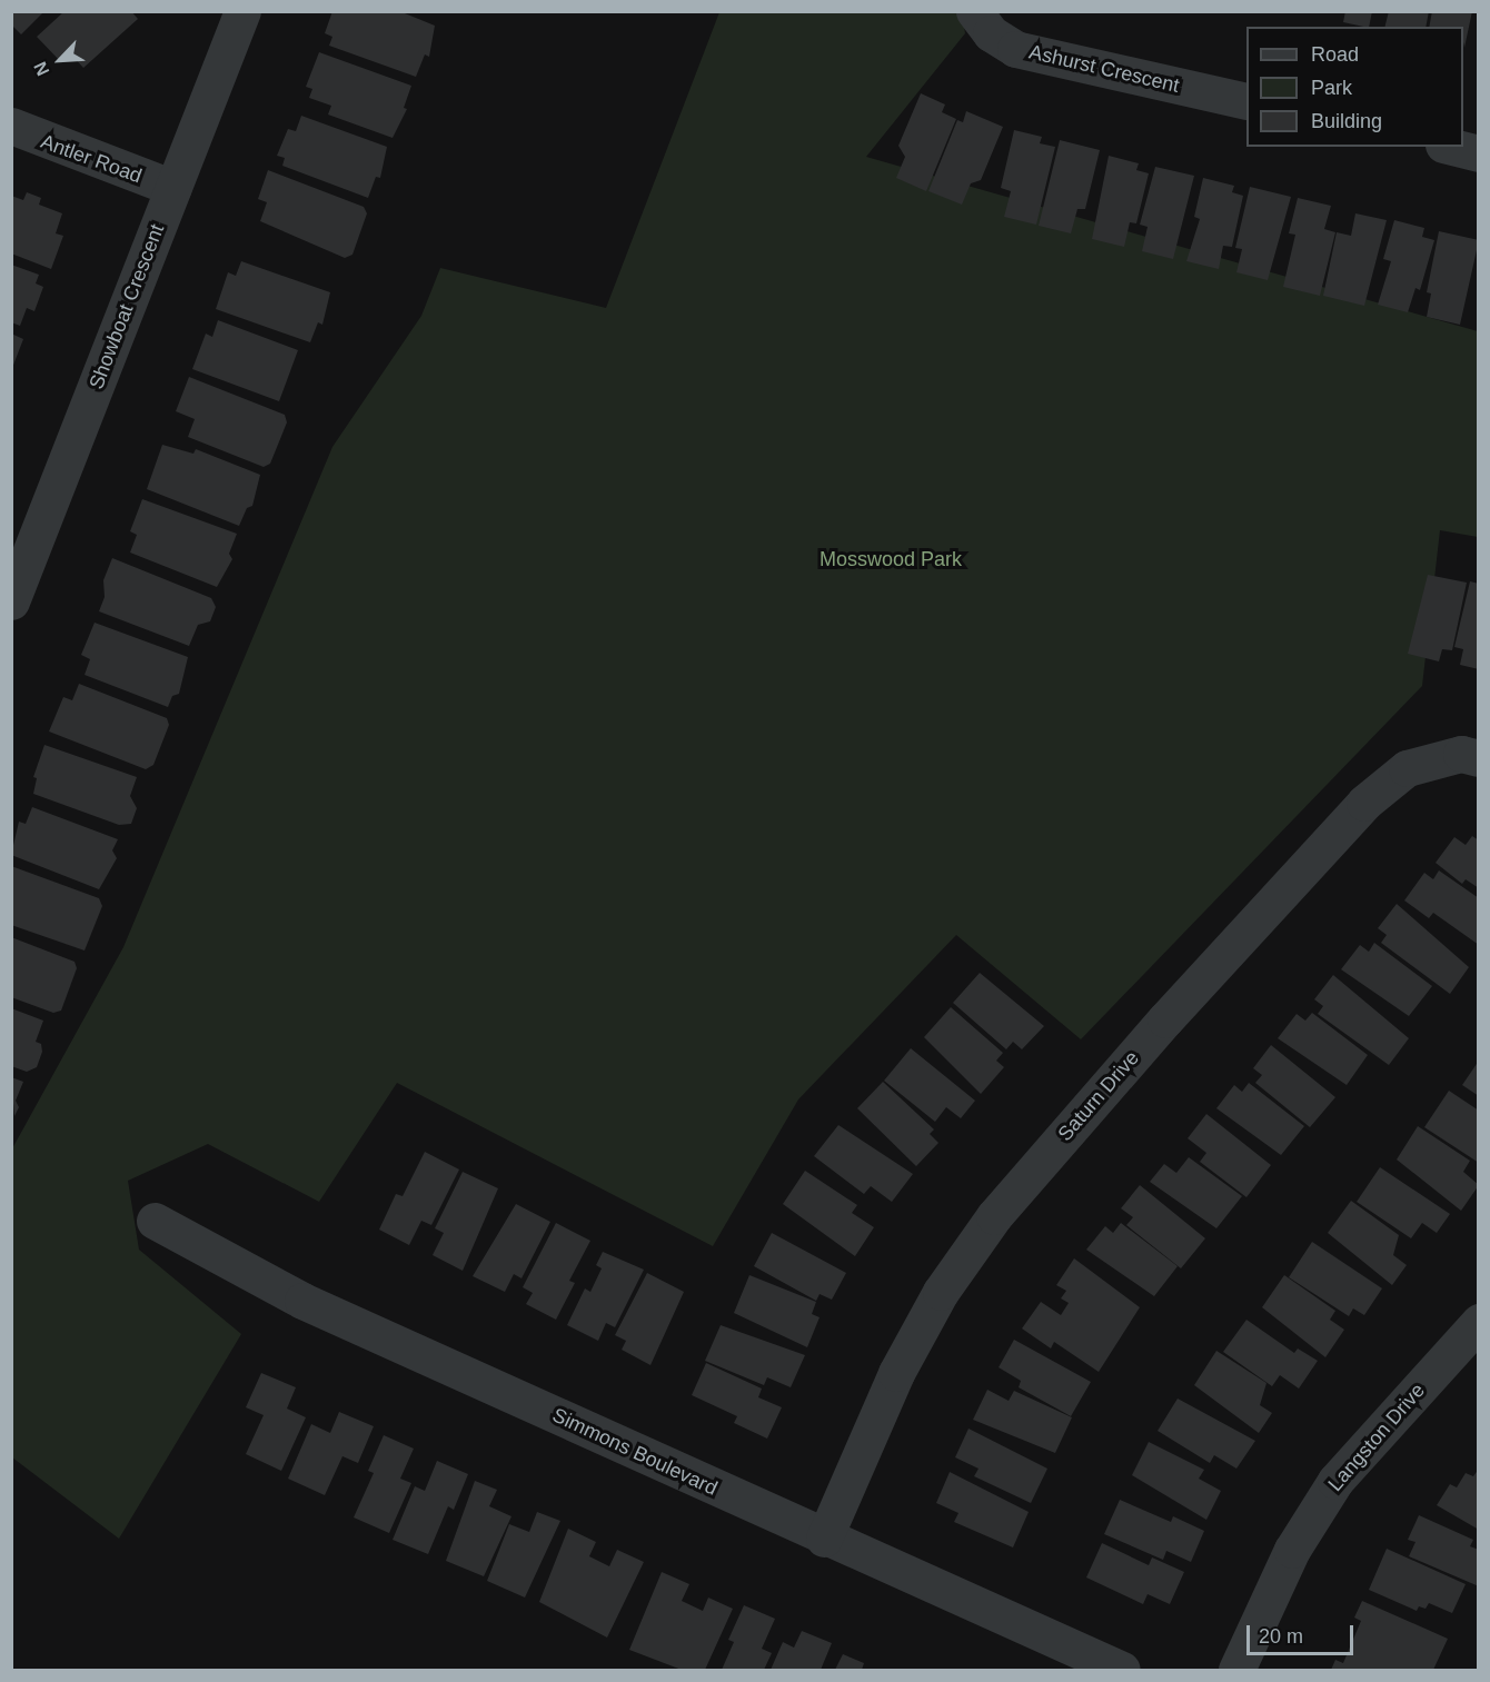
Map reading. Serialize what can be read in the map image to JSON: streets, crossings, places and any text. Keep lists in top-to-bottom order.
{
  "streets": {
    "street": [
      "Ashurst Crescent",
      "Antler Road",
      "Showboat Crescent",
      "Saturn Drive",
      "Langston Drive",
      "Simmons Boulevard"
    ]
  },
  "crossings": [
    ["Antler Road", "Showboat Crescent"],
    ["Saturn Drive", "Simmons Boulevard"]
  ],
  "parks": ["Mosswood Park"],
  "legend": ["Road", "Park", "Building"],
  "scale_bar": "20 m",
  "north": "bottom left"
}
